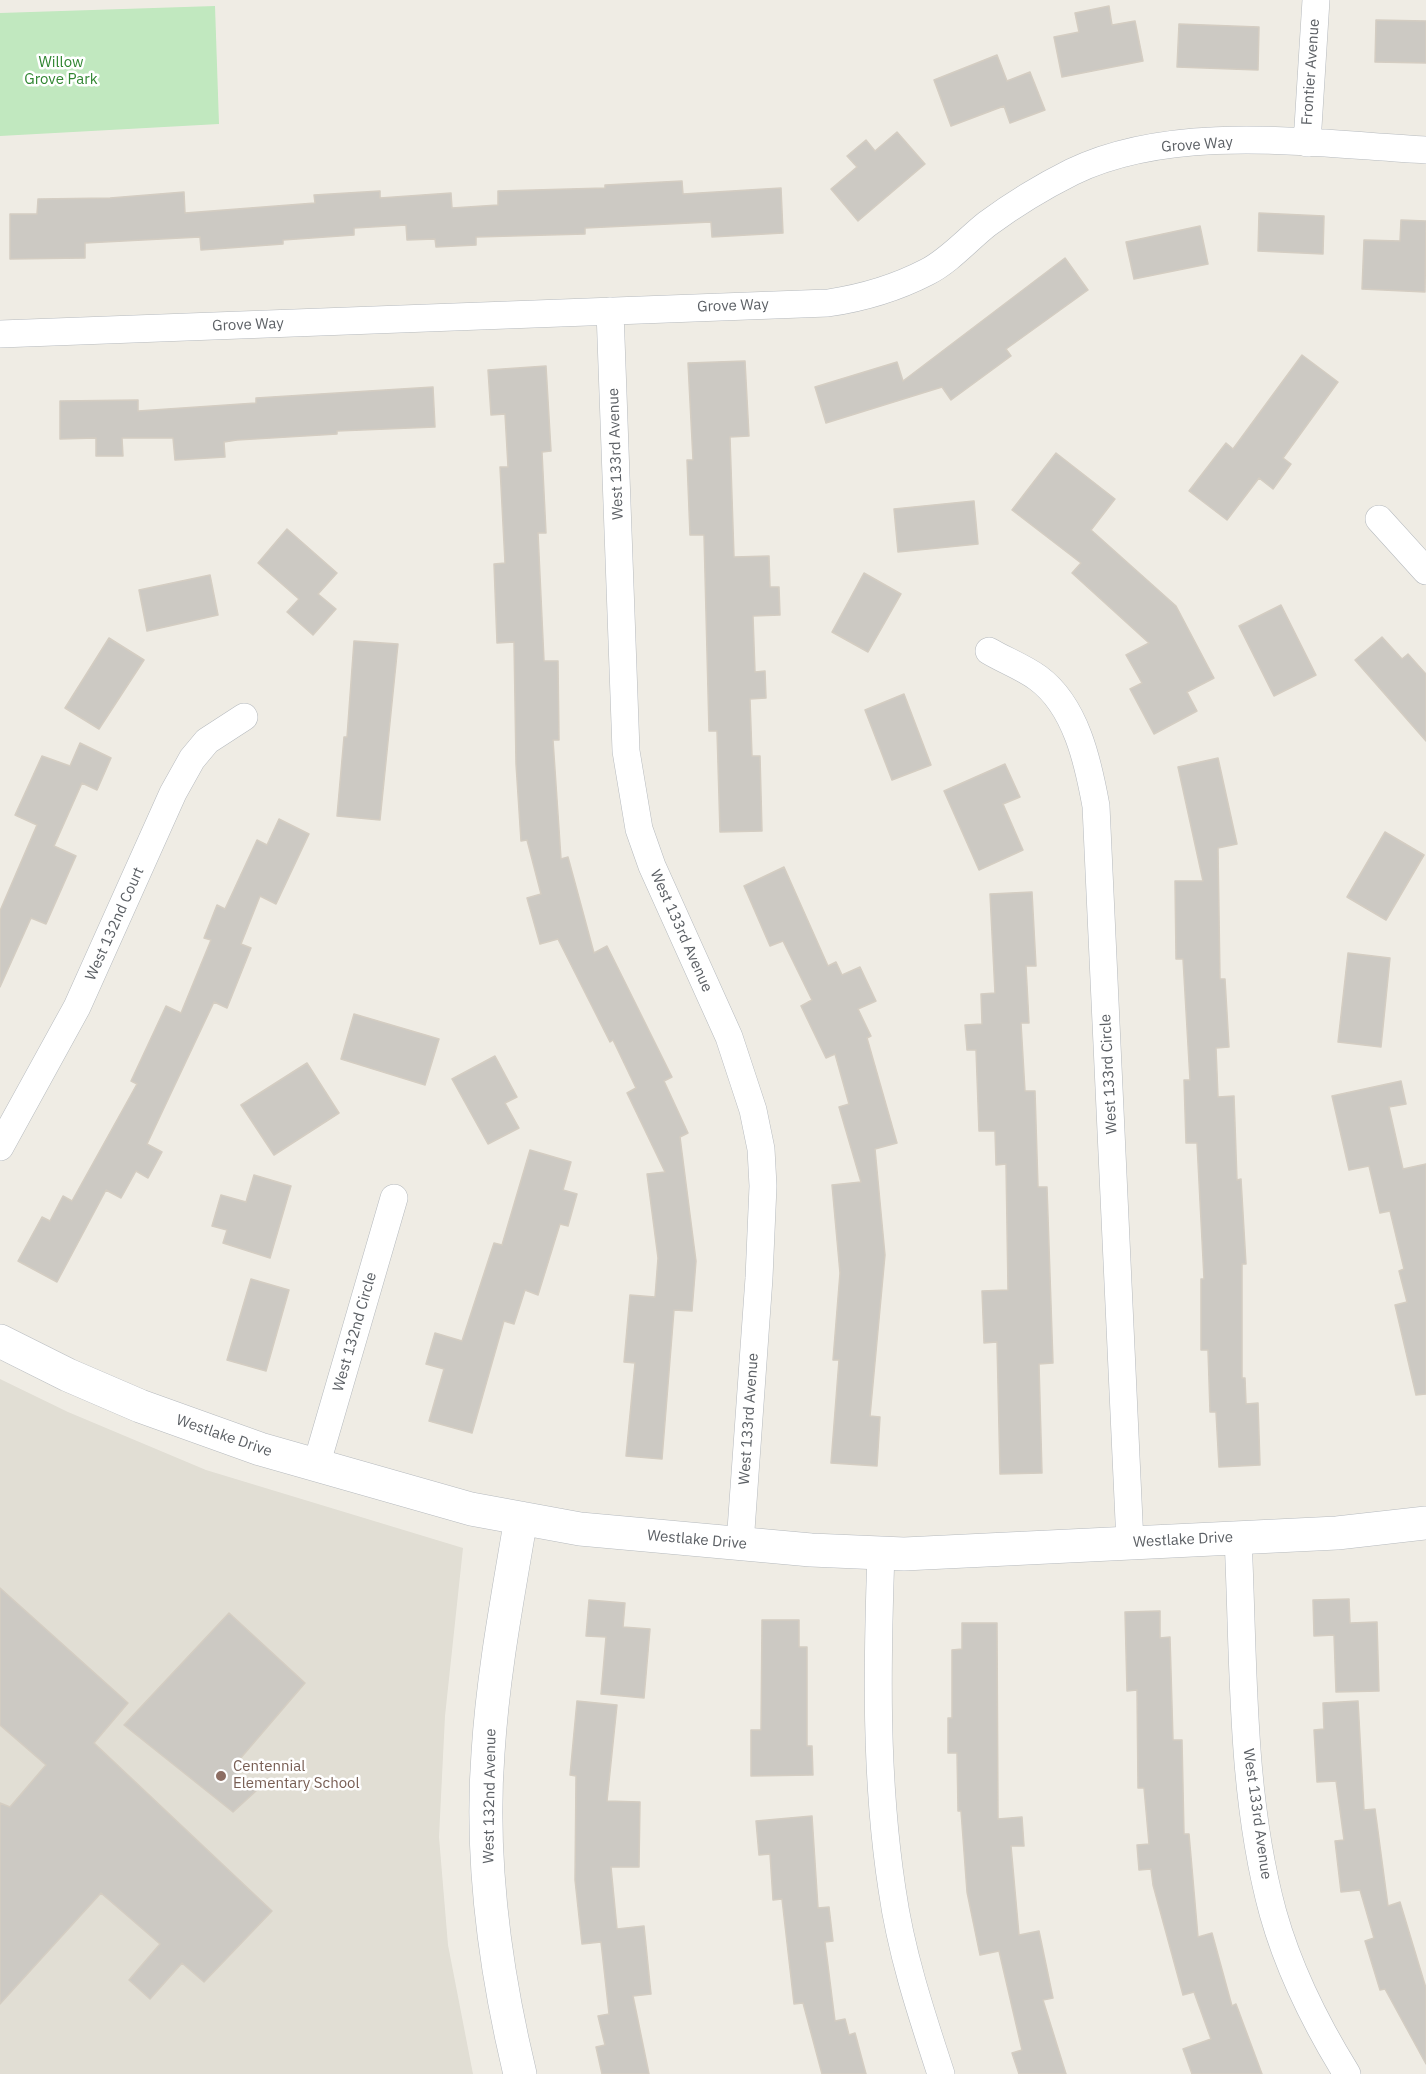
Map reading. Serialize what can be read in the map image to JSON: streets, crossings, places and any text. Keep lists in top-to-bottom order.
{
  "streets": {
    "street": [
      "Frontier Avenue",
      "Grove Way",
      "West 133rd Avenue",
      "West 132nd Court",
      "West 133rd Circle",
      "West 132nd Circle",
      "Westlake Drive",
      "West 132nd Avenue"
    ]
  },
  "crossings": [
    ["Frontier Avenue", "Grove Way"],
    ["Grove Way", "West 133rd Avenue"],
    ["West 133rd Avenue", "Westlake Drive"],
    ["West 133rd Circle", "Westlake Drive"],
    ["West 132nd Circle", "Westlake Drive"],
    ["Westlake Drive", "West 132nd Avenue"]
  ],
  "parks": ["Willow Grove Park"],
  "places": ["Centennial Elementary School"]
}
